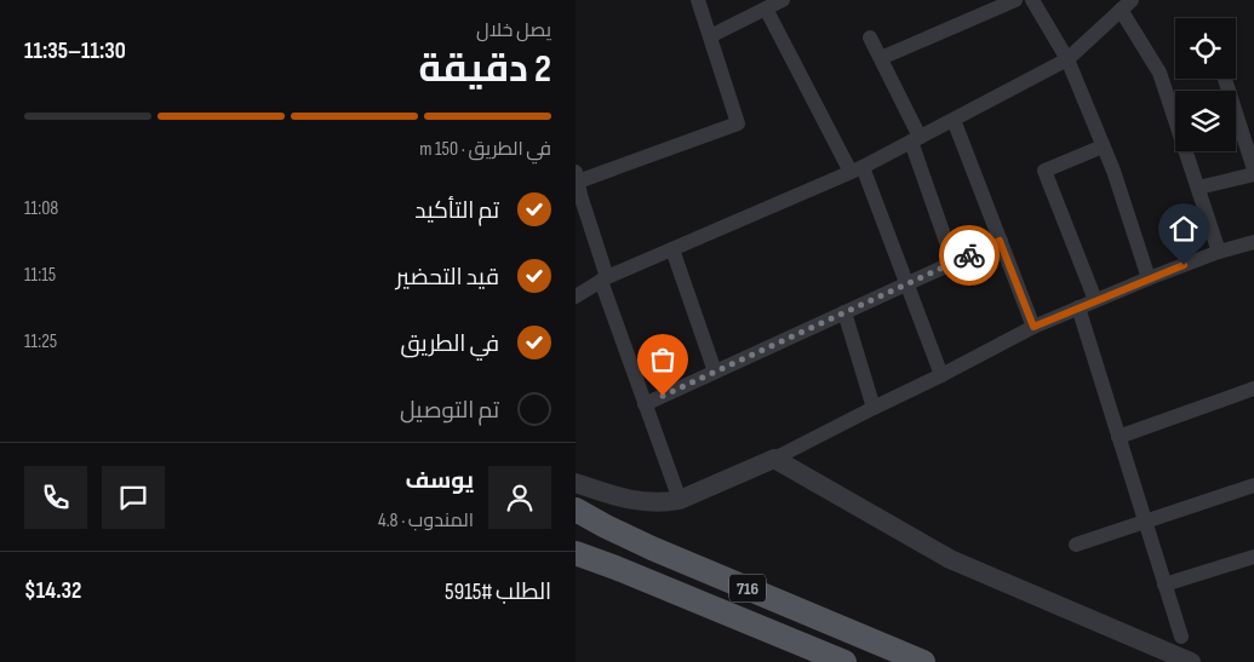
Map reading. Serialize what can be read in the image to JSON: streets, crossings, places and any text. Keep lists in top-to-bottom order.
{
  "streets": {
    "main road": ["716"]
  },
  "page": {
    "heading": ["2 دقيقة", "يصل خلال", "11:30–11:35"],
    "panel": [
      "يوسف",
      "المندوب · 4.8",
      "الطلب #5915",
      "$14.32"
    ],
    "bar": "في الطريق · 150 m",
    "list": [
      ["تم التأكيد", "11:08"],
      ["قيد التحضير", "11:15"],
      ["في الطريق", "11:25"],
      "تم التوصيل"
    ]
  }
}
